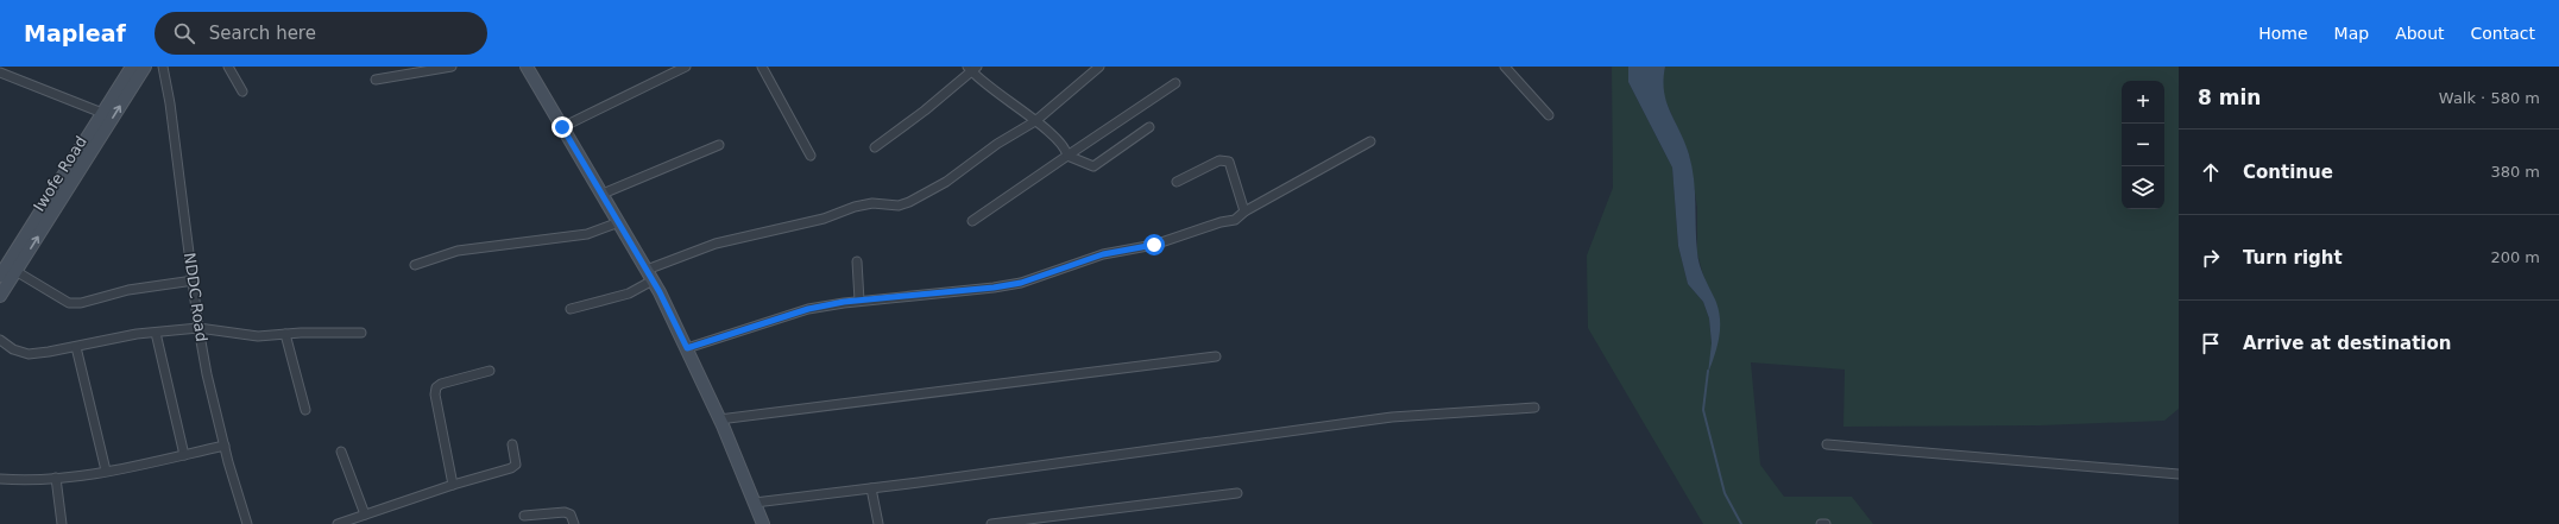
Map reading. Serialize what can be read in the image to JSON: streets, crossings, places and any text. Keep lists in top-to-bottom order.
{
  "streets": {
    "street": ["Iwofe Road", "NDDC Road"]
  },
  "page": {
    "header": "Mapleaf",
    "search": "Search here",
    "nav": [
      "Home",
      "Map",
      "About",
      "Contact"
    ],
    "heading": ["8 min", "Walk · 580 m"],
    "map_buttons": ["+", "−"],
    "list": [
      ["Continue", "380 m"],
      ["Turn right", "200 m"],
      "Arrive at destination"
    ]
  }
}
